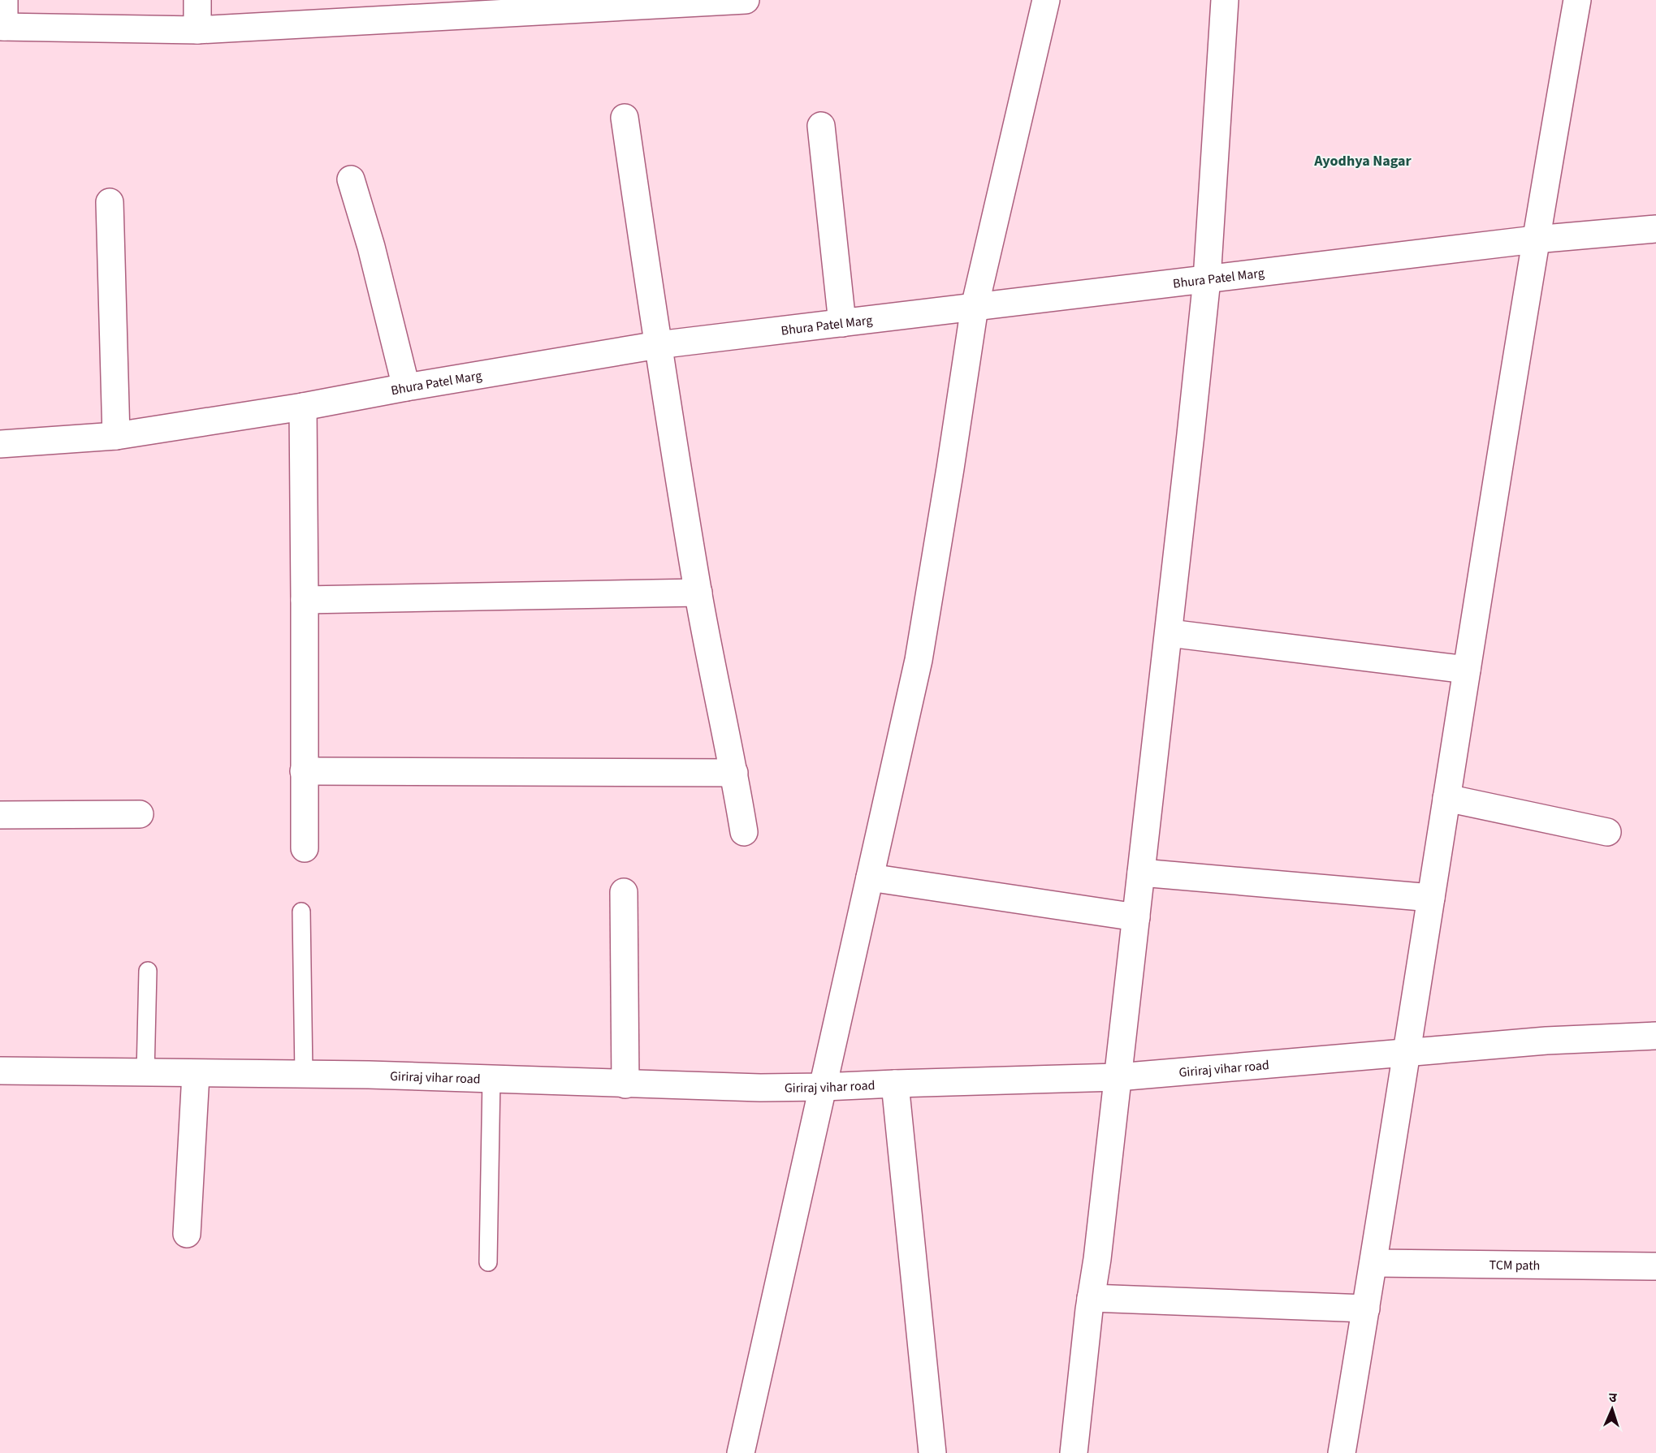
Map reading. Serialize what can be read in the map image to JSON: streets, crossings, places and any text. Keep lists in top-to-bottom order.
{
  "streets": {
    "street": ["Bhura Patel Marg", "Giriraj vihar road", "TCM path"]
  },
  "districts": ["Ayodhya Nagar"],
  "north": "top"
}
